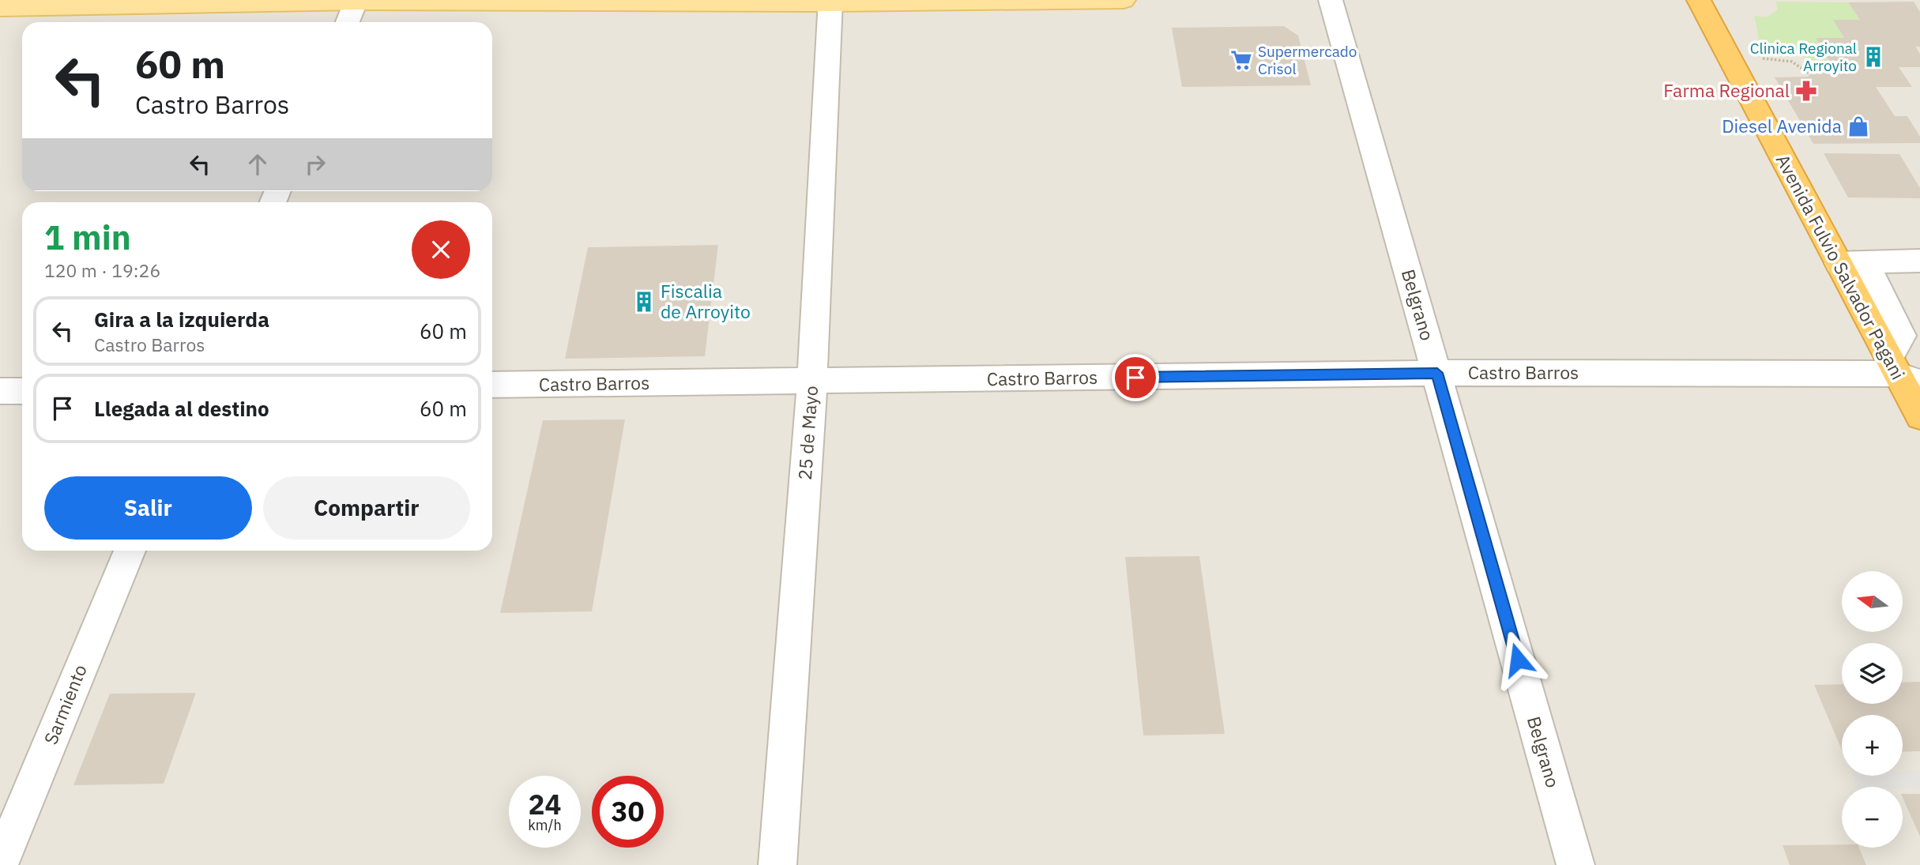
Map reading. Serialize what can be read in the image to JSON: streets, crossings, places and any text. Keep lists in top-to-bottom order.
{
  "streets": {
    "highway": ["Avenida Fulvio Salvador Pagani"],
    "street": [
      "Belgrano",
      "Castro Barros",
      "25 de Mayo",
      "Sarmiento"
    ]
  },
  "crossings": [
    ["Avenida Fulvio Salvador Pagani", "Castro Barros"],
    ["Belgrano", "Castro Barros"],
    ["Castro Barros", "25 de Mayo"]
  ],
  "places": {
    "building": ["Clinica Regional Arroyito", "Fiscalia de Arroyito"],
    "supermarket": ["Supermercado Crisol"],
    "pharmacy": ["Farma Regional"],
    "shop": ["Diesel Avenida"]
  },
  "north": "left",
  "page": {
    "turn": ["60 m", "Castro Barros"],
    "heading": ["1 min", "120 m · 19:26"],
    "list": [
      {
        "name": "Gira a la izquierda",
        "note": "Castro Barros",
        "value": "60 m"
      },
      {
        "name": "Llegada al destino",
        "value": "60 m"
      }
    ],
    "buttons": ["Salir", "Compartir"],
    "map_buttons": ["+", "−"],
    "speed": "24 km/h",
    "limit": "30"
  }
}
